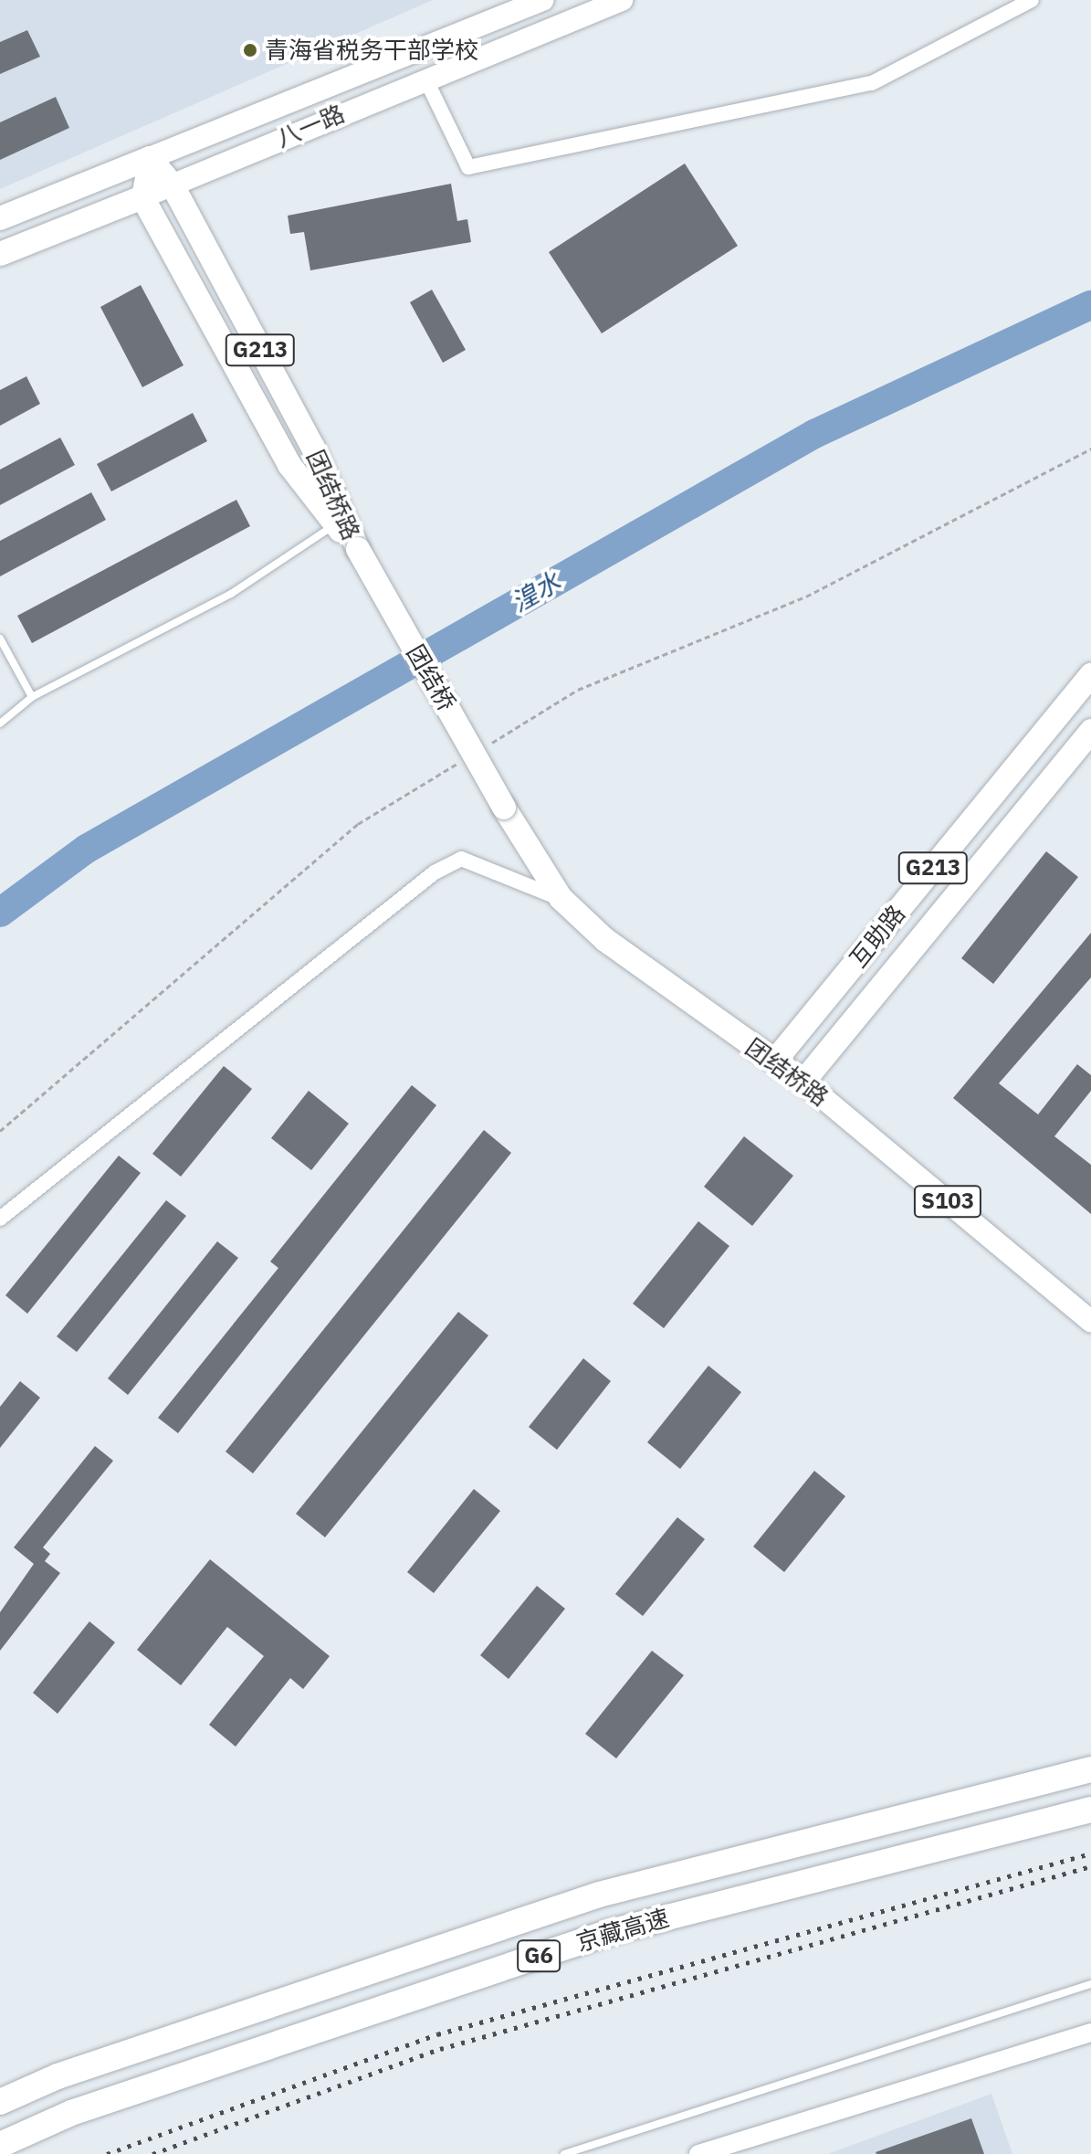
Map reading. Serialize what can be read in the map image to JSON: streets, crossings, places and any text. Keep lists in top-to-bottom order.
{
  "streets": {
    "highway": [
      "八一路",
      "G213",
      "团结桥路",
      "团结桥",
      "互助路",
      "京藏高速",
      "G6"
    ],
    "main road": ["S103"]
  },
  "crossings": [
    ["八一路", "团结桥路"],
    ["团结桥路", "团结桥"],
    ["团结桥路", "互助路"]
  ],
  "water": ["湟水"],
  "places": ["青海省税务干部学校"]
}
